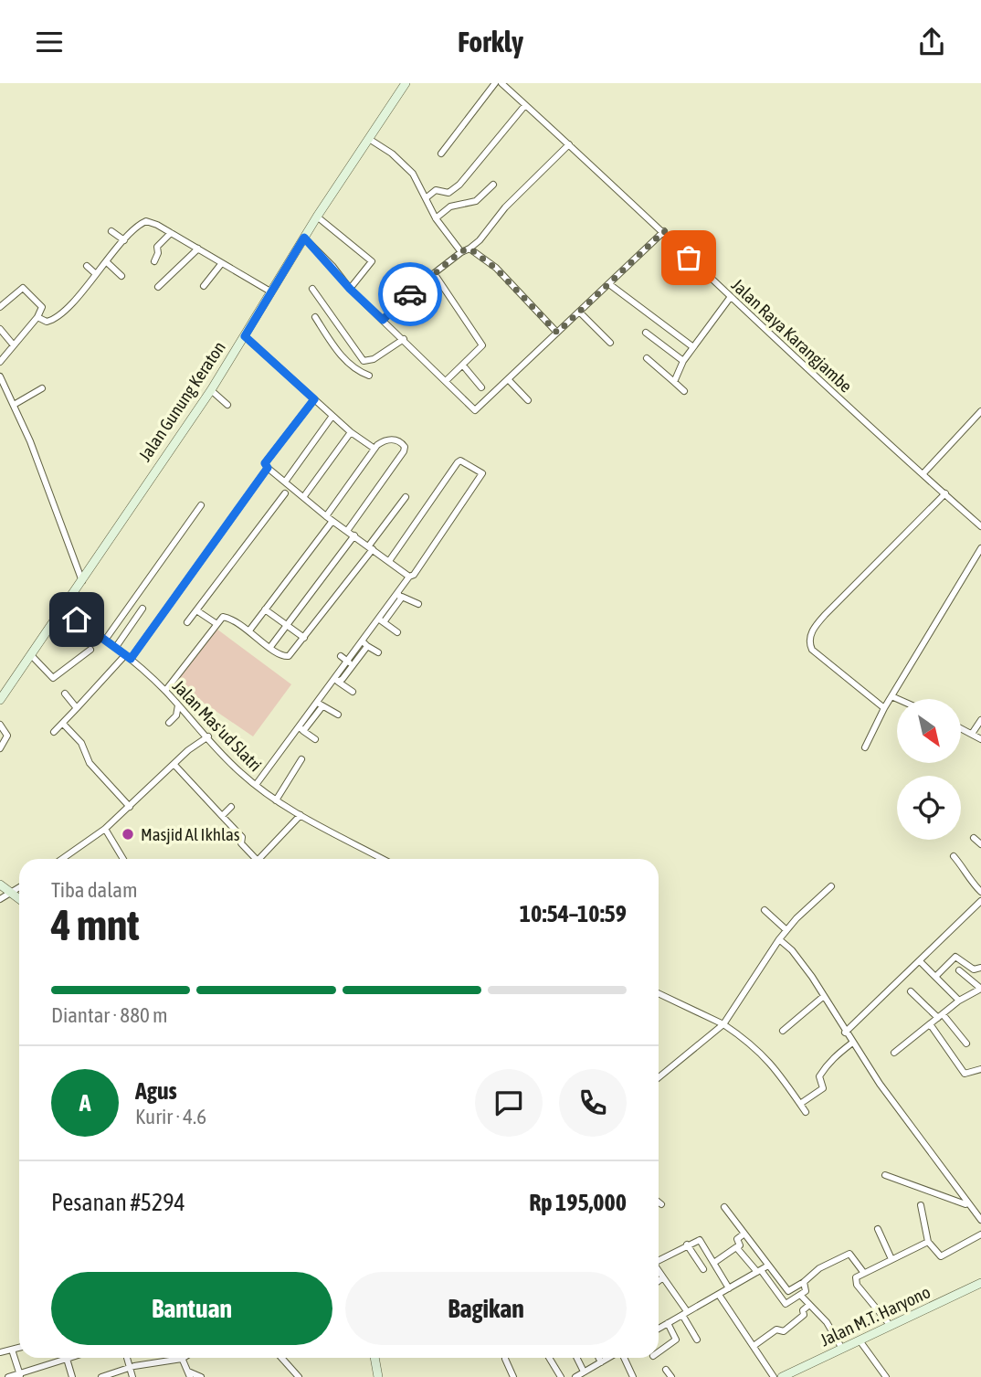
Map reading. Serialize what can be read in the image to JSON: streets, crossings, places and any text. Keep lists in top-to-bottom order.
{
  "streets": {
    "street": [
      "Jalan Raya Karangjambe",
      "Jalan Gunung Keraton",
      "Jalan Mas'ud Slatri",
      "Jalan M.T. Haryono"
    ]
  },
  "crossings": [
    ["Jalan Gunung Keraton", "Jalan Mas'ud Slatri"]
  ],
  "places": ["Masjid Al Ikhlas"],
  "north": "bottom right",
  "page": {
    "header": "Forkly",
    "heading": ["4 mnt", "Tiba dalam", "10:54–10:59"],
    "panel": [
      "Agus",
      "Kurir · 4.6",
      "Pesanan #5294",
      "Rp 195,000"
    ],
    "bar": "Diantar · 880 m",
    "round": "A",
    "buttons": ["Bantuan", "Bagikan"]
  }
}
